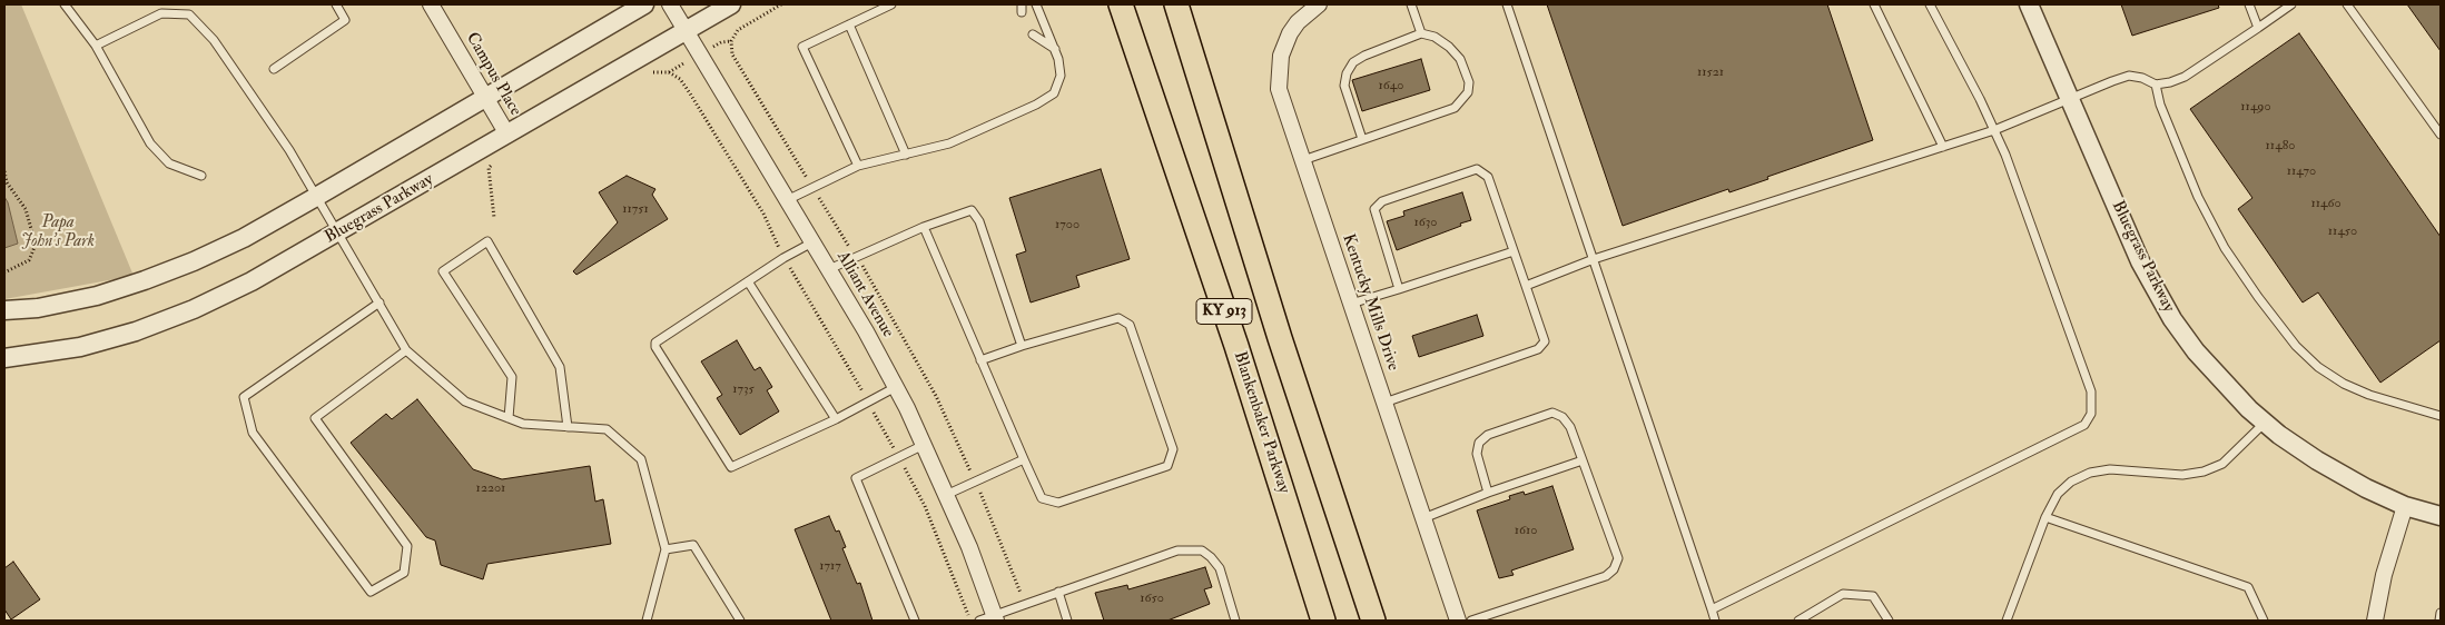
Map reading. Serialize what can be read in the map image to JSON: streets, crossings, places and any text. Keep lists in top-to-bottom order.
{
  "streets": {
    "main road": ["KY 913", "Blankenbaker Parkway"],
    "street": [
      "Campus Place",
      "Bluegrass Parkway",
      "Alliant Avenue",
      "Kentucky Mills Drive"
    ]
  },
  "crossings": [
    ["Campus Place", "Bluegrass Parkway"],
    ["Bluegrass Parkway", "Alliant Avenue"]
  ],
  "parks": ["Papa John's Park"],
  "house_numbers": [
    "11521",
    "1640",
    "11490",
    "11480",
    "11470",
    "11460",
    "11751",
    "1630",
    "1700",
    "11450",
    "1735",
    "12201",
    "1610",
    "1717",
    "1650"
  ]
}
